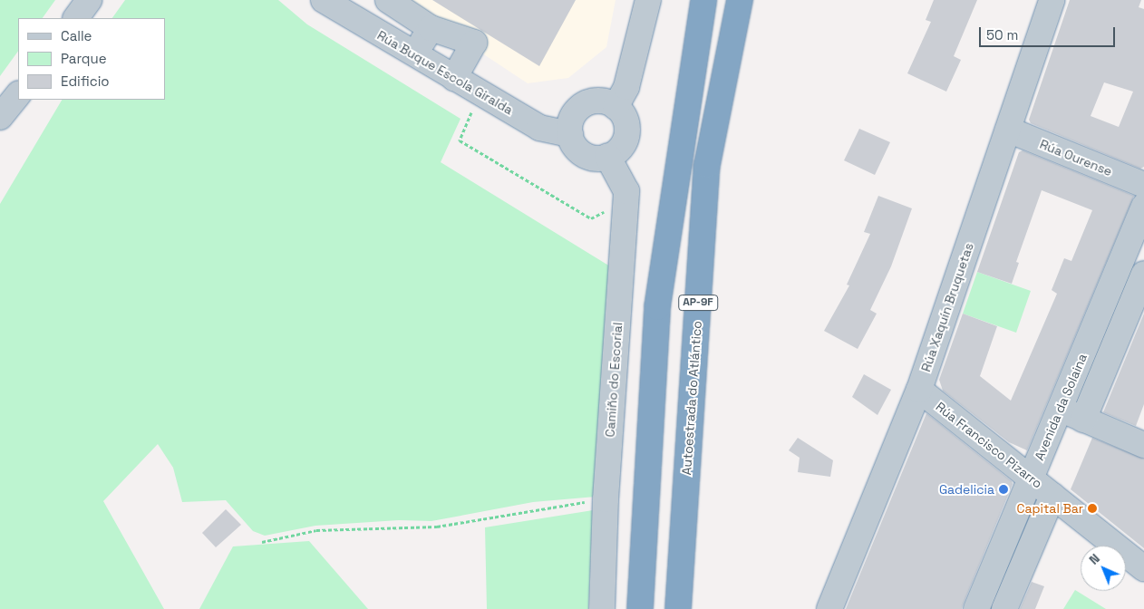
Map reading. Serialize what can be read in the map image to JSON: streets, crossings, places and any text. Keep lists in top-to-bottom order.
{
  "streets": {
    "highway": ["AP-9F", "Autoestrada do Atlántico"],
    "street": [
      "Rúa Buque Escola Giralda",
      "Rúa Ourense",
      "Rúa Xaquín Bruquetas",
      "Camiño do Escorial",
      "Avenida da Solaina",
      "Rúa Francisco Pizarro"
    ]
  },
  "crossings": [
    ["Rúa Buque Escola Giralda", "Camiño do Escorial"],
    ["Rúa Ourense", "Rúa Xaquín Bruquetas"],
    ["Rúa Xaquín Bruquetas", "Rúa Francisco Pizarro"],
    ["Avenida da Solaina", "Rúa Francisco Pizarro"]
  ],
  "places": ["Gadelicia", "Capital Bar"],
  "legend": ["Calle", "Parque", "Edificio"],
  "scale_bar": "50 m",
  "north": "top left"
}
